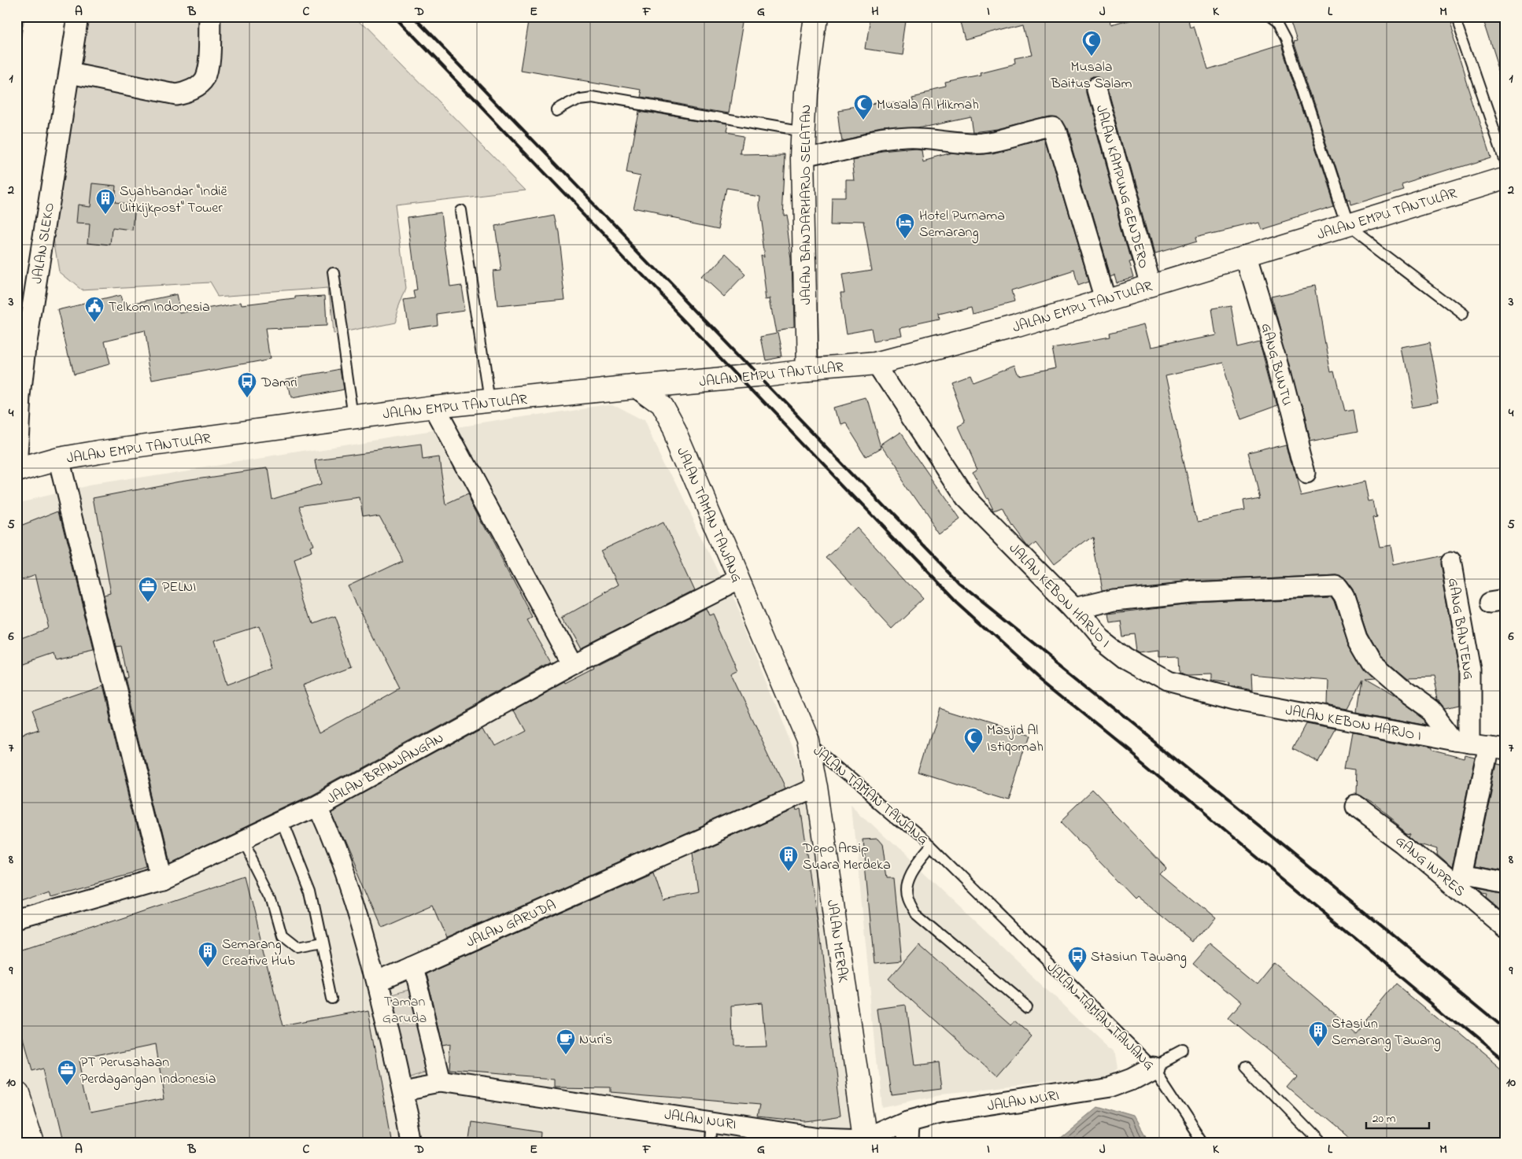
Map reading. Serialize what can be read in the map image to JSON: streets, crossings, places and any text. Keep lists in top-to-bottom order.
{
  "streets": {
    "main road": [
      "JALAN BANDARHARJO SELATAN",
      "JALAN EMPU TANTULAR",
      "JALAN TAMAN TAWANG",
      "JALAN MERAK"
    ],
    "street": [
      "JALAN KAMPUNG GENDERO",
      "JALAN SLEKO",
      "GANG BUNTU",
      "JALAN KEBON HARJO I",
      "GANG BANTENG",
      "JALAN BRANJANGAN",
      "GANG INPRES",
      "JALAN GARUDA",
      "JALAN NURI"
    ]
  },
  "crossings": [
    ["JALAN KAMPUNG GENDERO", "JALAN EMPU TANTULAR"],
    ["JALAN BANDARHARJO SELATAN", "JALAN EMPU TANTULAR"],
    ["JALAN EMPU TANTULAR", "JALAN SLEKO"],
    ["JALAN EMPU TANTULAR", "GANG BUNTU"],
    ["JALAN EMPU TANTULAR", "JALAN TAMAN TAWANG"],
    ["JALAN EMPU TANTULAR", "JALAN KEBON HARJO I"],
    ["JALAN TAMAN TAWANG", "JALAN BRANJANGAN"],
    ["JALAN TAMAN TAWANG", "JALAN MERAK"],
    ["JALAN TAMAN TAWANG", "JALAN NURI"],
    ["JALAN KEBON HARJO I", "GANG BANTENG"],
    ["GANG BANTENG", "GANG INPRES"],
    ["JALAN GARUDA", "JALAN MERAK"],
    ["JALAN MERAK", "JALAN NURI"]
  ],
  "parks": ["Taman Garuda"],
  "places": {
    "mosque": ["Musala Baitus Salam", "Musala Al Hikmah", "Masjid Al Istiqomah"],
    "building": [
      "Syahbandar \"Indië Uitkijkpost\" Tower",
      "Depo Arsip Suara Merdeka",
      "Semarang Creative Hub",
      "Stasiun Semarang Tawang"
    ],
    "hotel": ["Hotel Purnama Semarang"],
    "public building": ["Telkom Indonesia"],
    "bus stop": ["Damri", "Stasiun Tawang"],
    "office": ["PELNI", "PT Perusahaan Perdagangan Indonesia"],
    "cafe": ["Nuri's"]
  },
  "scale_bar": "20 m",
  "grid": {
    "columns": [
      "A",
      "B",
      "C",
      "D",
      "E",
      "F",
      "G",
      "H",
      "I",
      "J",
      "K",
      "L",
      "M"
    ],
    "rows": [
      "1",
      "2",
      "3",
      "4",
      "5",
      "6",
      "7",
      "8",
      "9",
      "10"
    ]
  }
}
